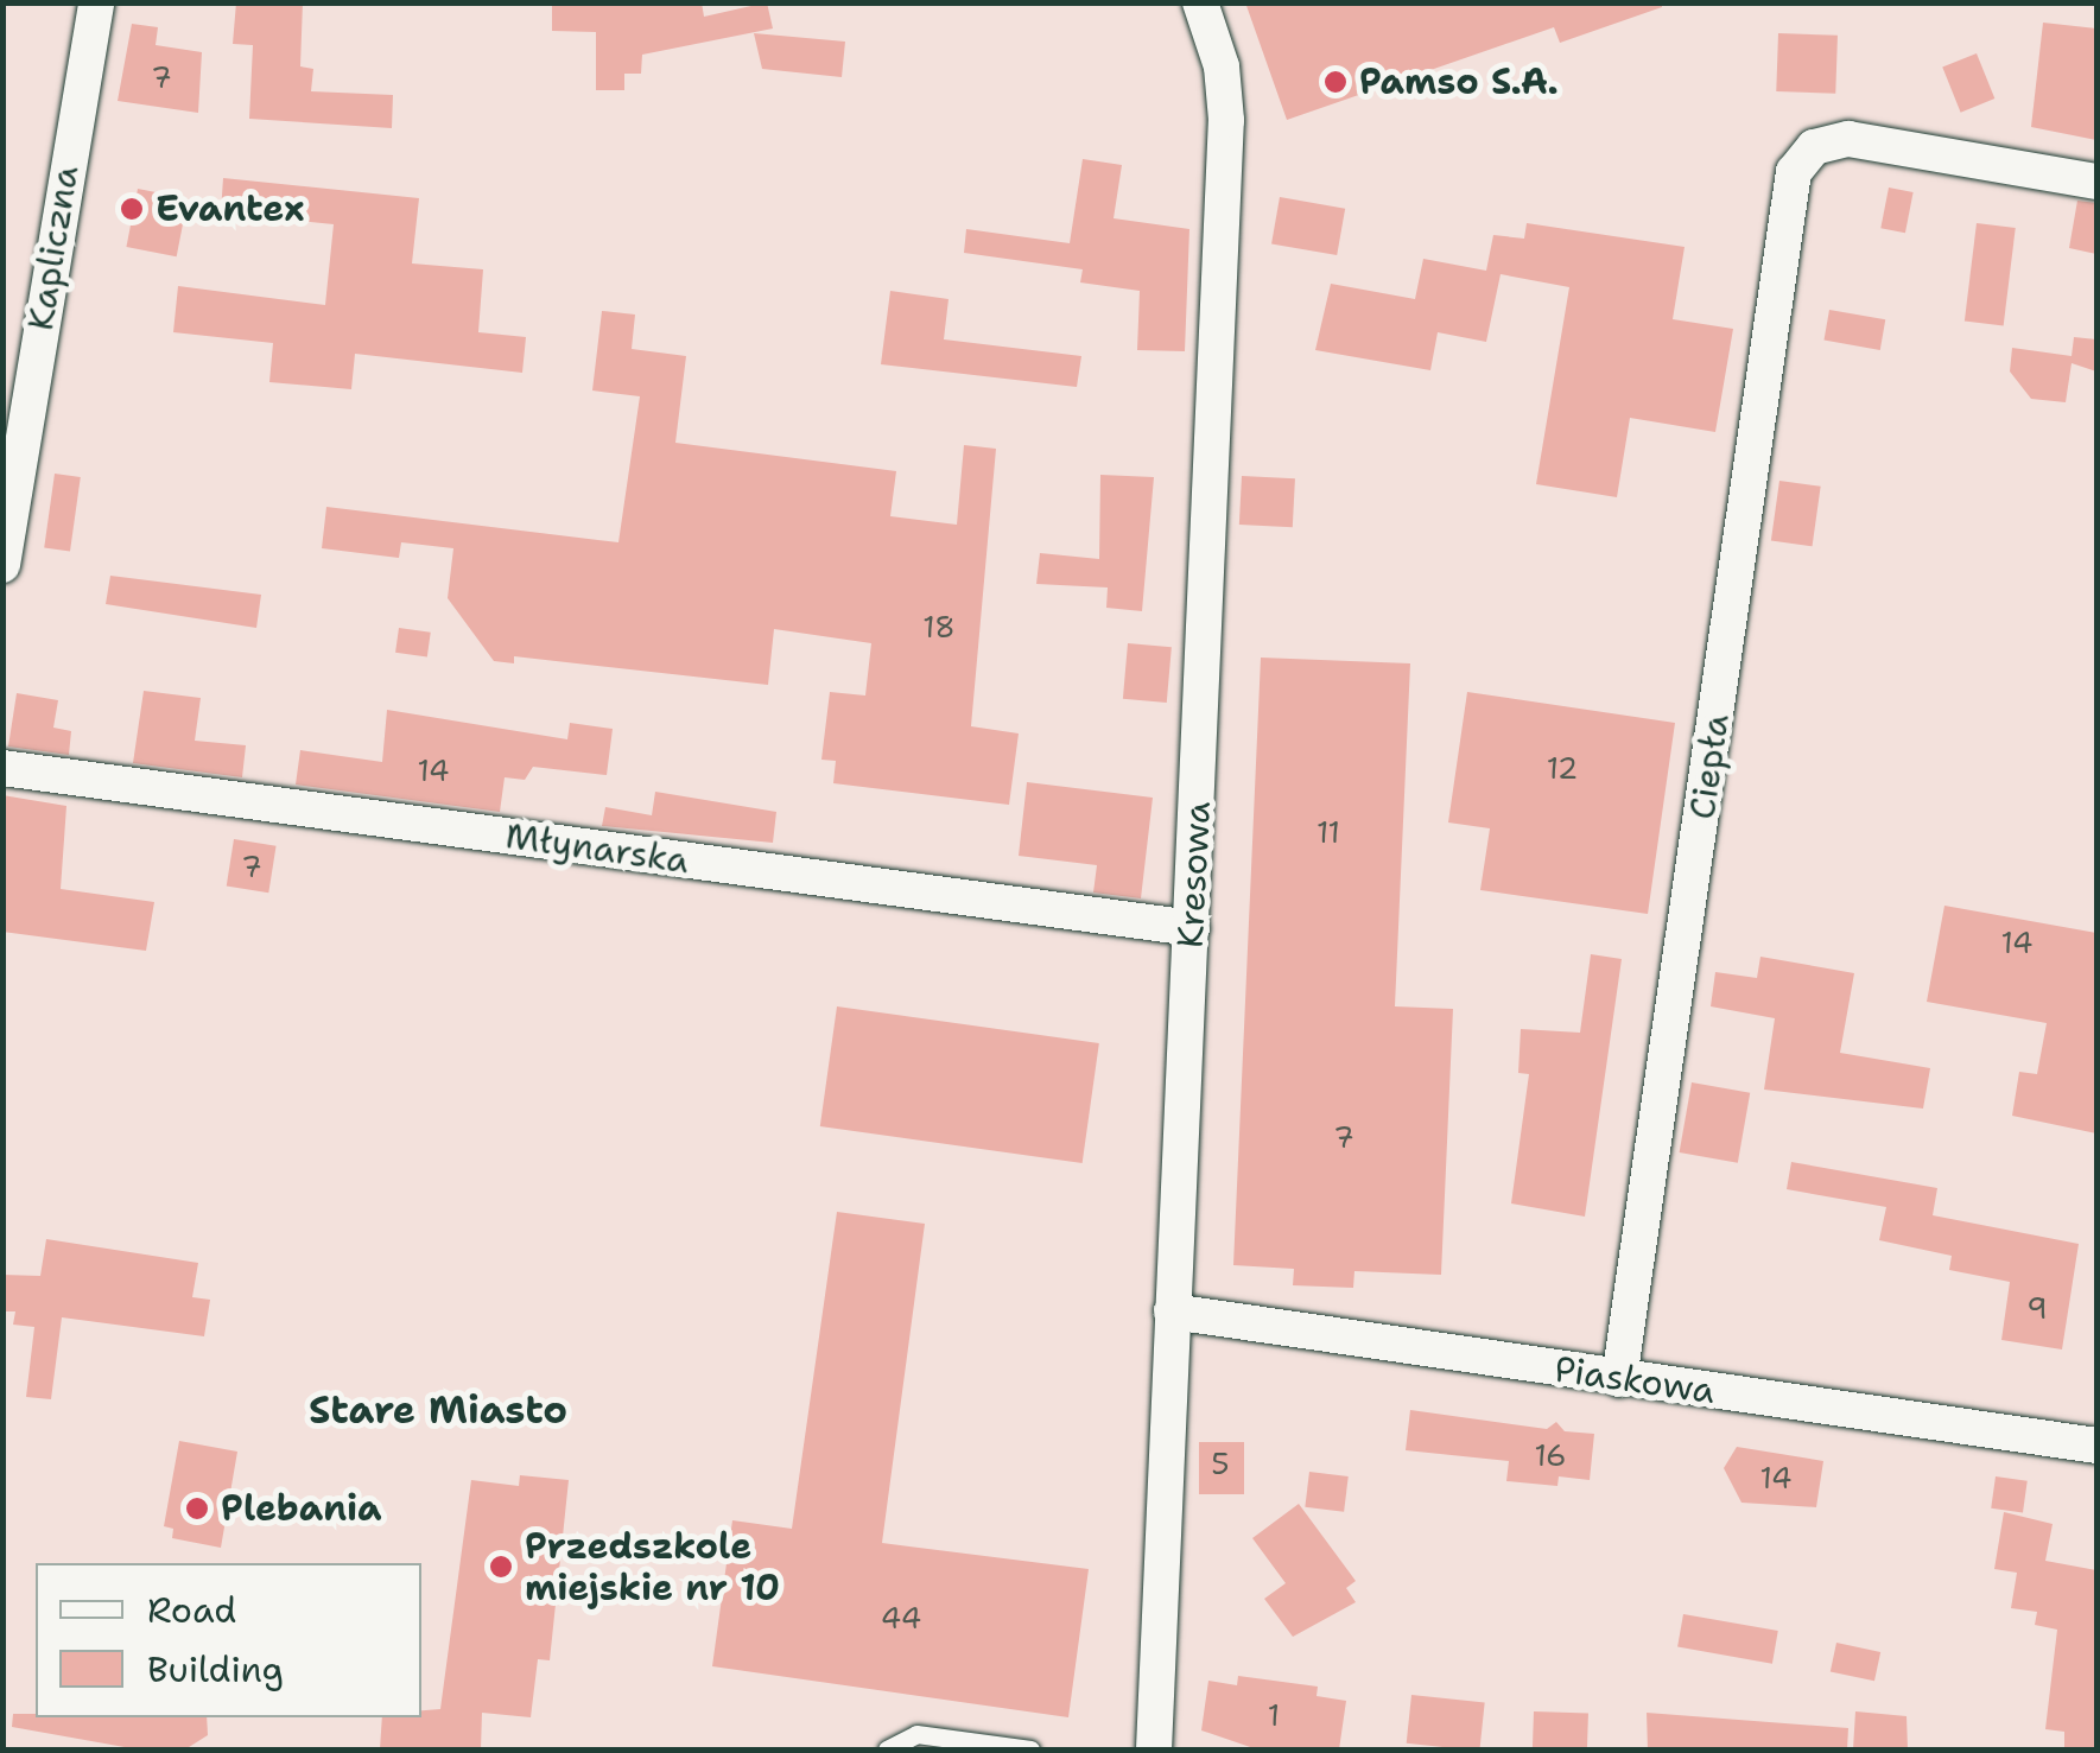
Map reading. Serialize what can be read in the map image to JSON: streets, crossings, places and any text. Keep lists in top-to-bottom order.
{
  "streets": {
    "street": [
      "Kapliczna",
      "Ciepła",
      "Młynarska",
      "Kresowa",
      "Piaskowa"
    ]
  },
  "crossings": [
    ["Ciepła", "Piaskowa"],
    ["Młynarska", "Kresowa"],
    ["Kresowa", "Piaskowa"]
  ],
  "districts": ["Stare Miasto"],
  "places": [
    "Pamso S.A.",
    "Evantex",
    "Plebania",
    "Przedszkole miejskie nr 10"
  ],
  "house_numbers": [
    "7",
    "18",
    "12",
    "14",
    "11",
    "7",
    "14",
    "7",
    "9",
    "16",
    "5",
    "14",
    "44",
    "1"
  ],
  "legend": ["Road", "Building"]
}
